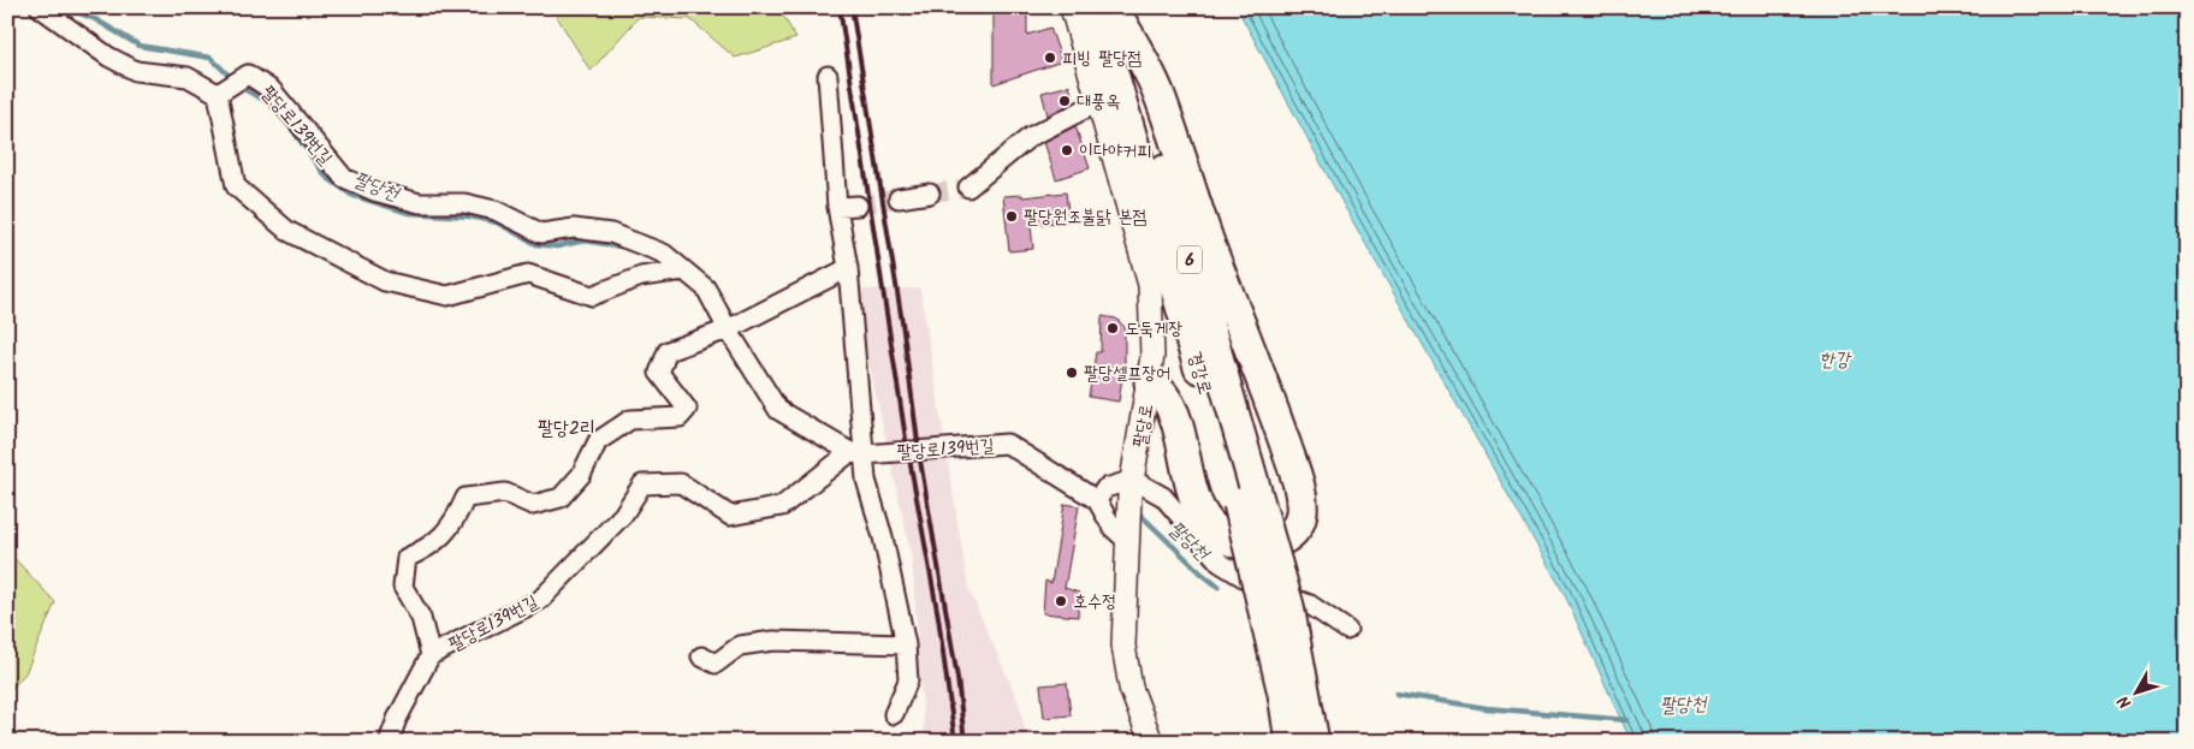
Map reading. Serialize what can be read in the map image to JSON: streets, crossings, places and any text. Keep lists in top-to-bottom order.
{
  "streets": {
    "highway": ["6", "경강로"],
    "street": ["팔당로139번길", "팔당로"]
  },
  "districts": ["팔당2리"],
  "water": ["팔당천", "한강"],
  "places": [
    "피빙 팔당점",
    "대풍옥",
    "이다야커피",
    "팔당원조불닭 본점",
    "도둑게장",
    "팔당셀프장어",
    "호수정"
  ],
  "north": "bottom left"
}
